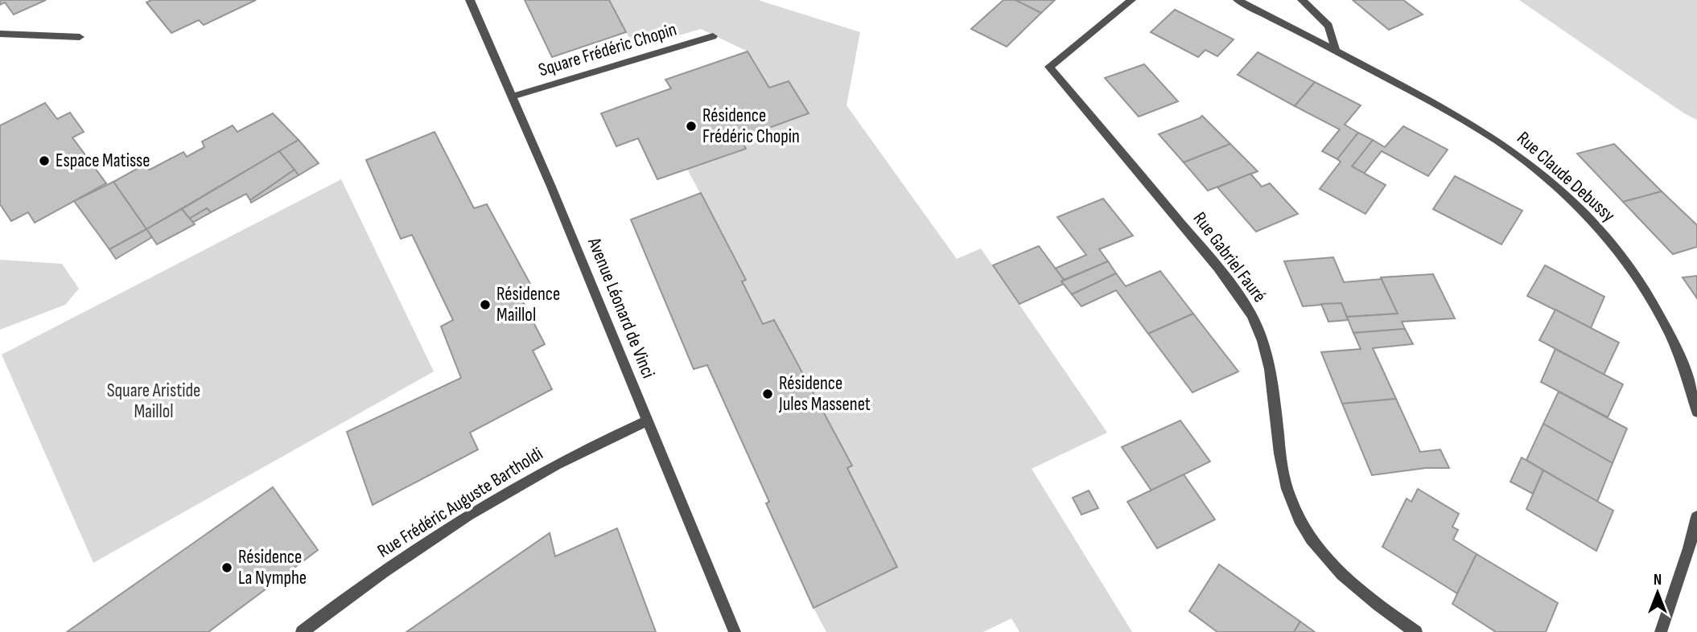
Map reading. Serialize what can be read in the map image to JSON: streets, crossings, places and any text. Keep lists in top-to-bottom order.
{
  "streets": {
    "street": [
      "Square Frédéric Chopin",
      "Rue Claude Debussy",
      "Rue Gabriel Fauré",
      "Avenue Léonard de Vinci",
      "Rue Frédéric Auguste Bartholdi"
    ]
  },
  "crossings": [
    ["Square Frédéric Chopin", "Avenue Léonard de Vinci"],
    ["Avenue Léonard de Vinci", "Rue Frédéric Auguste Bartholdi"]
  ],
  "parks": ["Square Aristide Maillol"],
  "places": [
    "Résidence Frédéric Chopin",
    "Espace Matisse",
    "Résidence Maillol",
    "Résidence Jules Massenet",
    "Résidence La Nymphe"
  ],
  "north": "top"
}
